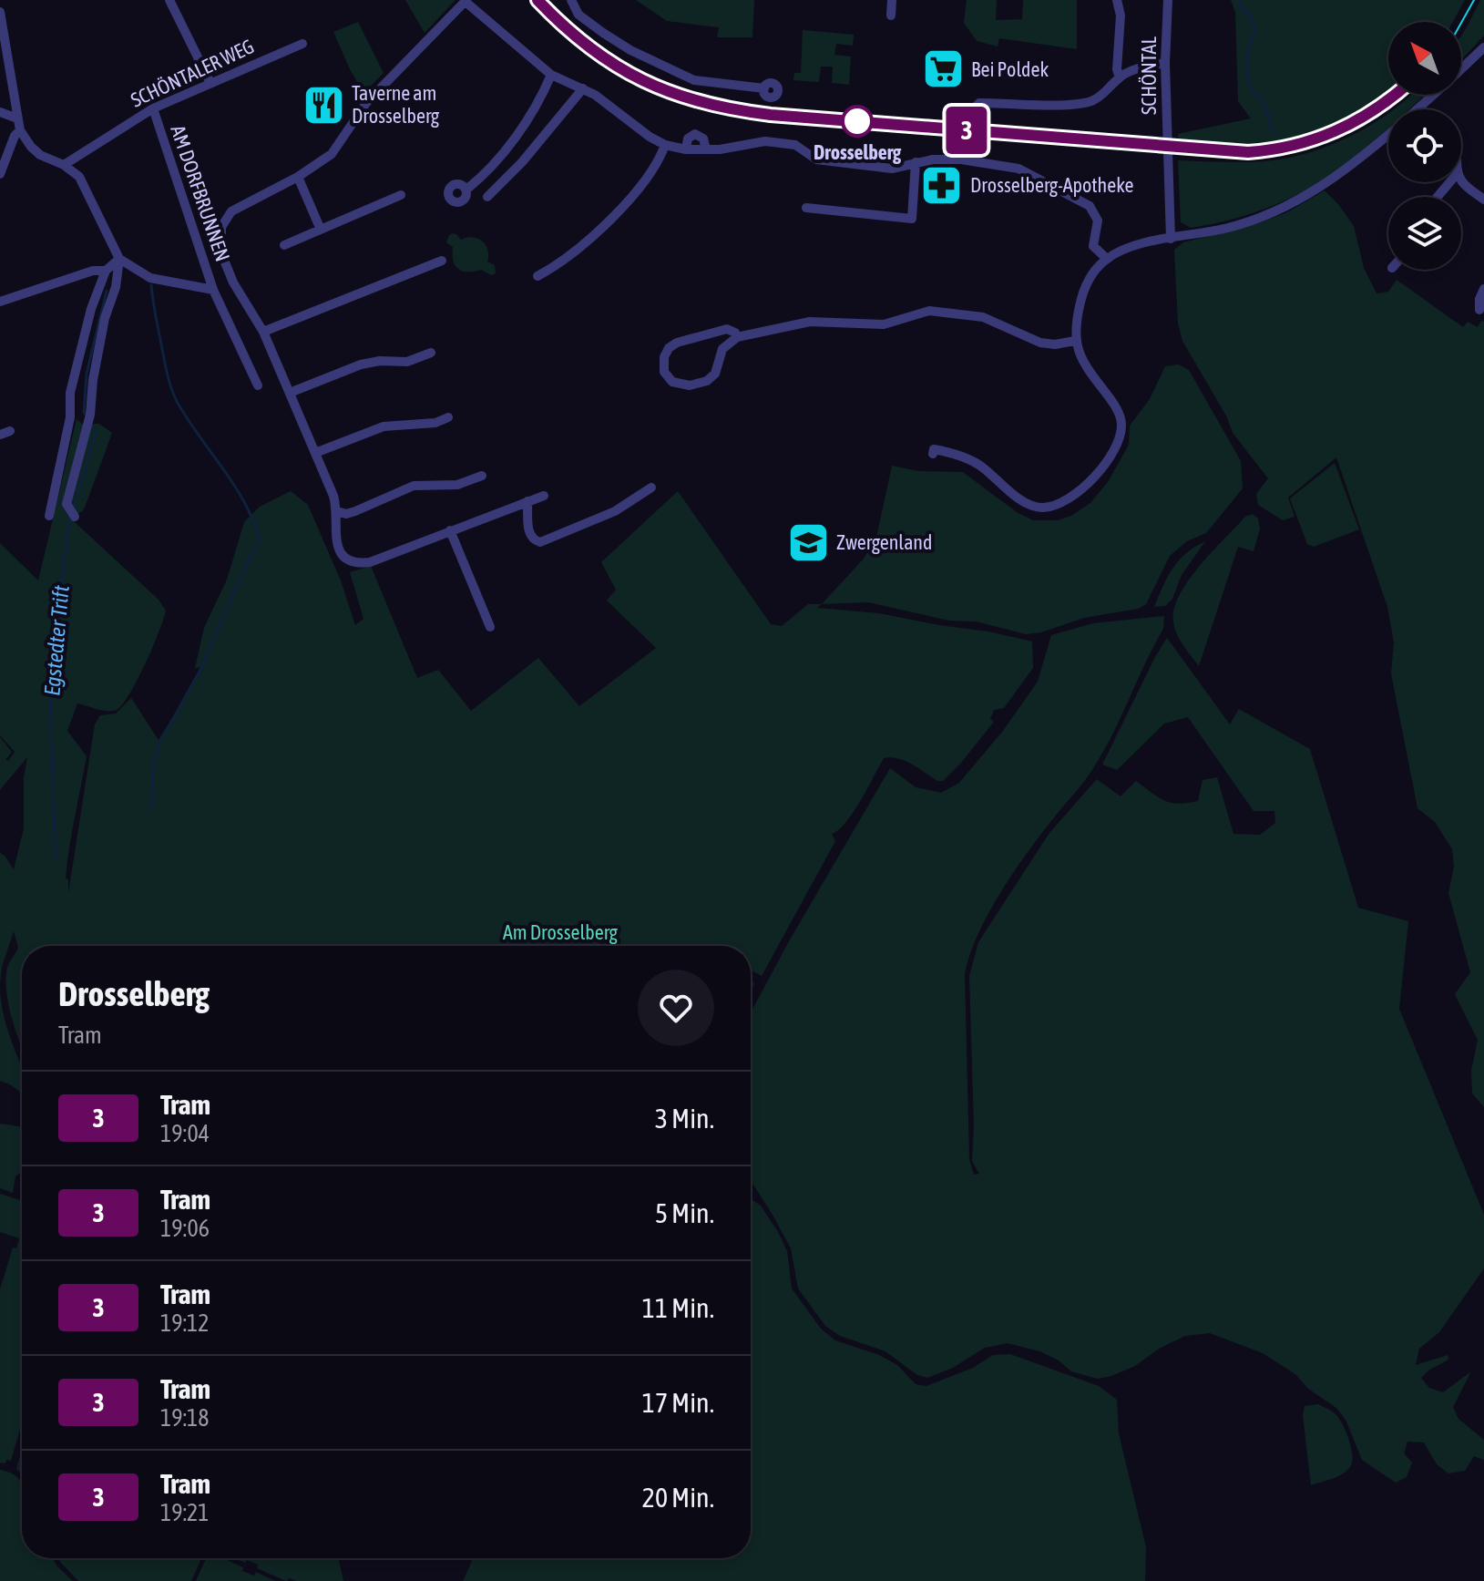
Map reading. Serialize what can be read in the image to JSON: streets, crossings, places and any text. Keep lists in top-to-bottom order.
{
  "streets": {
    "street": ["SCHÖNTALER WEG", "SCHÖNTAL", "AM DORFBRUNNEN"]
  },
  "crossings": [
    ["SCHÖNTALER WEG", "AM DORFBRUNNEN"]
  ],
  "water": ["Egstedter Trift"],
  "parks": ["Am Drosselberg"],
  "places": {
    "supermarket": ["Bei Poldek"],
    "restaurant": ["Taverne am Drosselberg"],
    "other": ["Drosselberg"],
    "pharmacy": ["Drosselberg-Apotheke"],
    "school or university": ["Zwergenland"]
  },
  "lines": ["tram line 3"],
  "north": "top left",
  "page": {
    "on_map": "3",
    "heading": ["Drosselberg", "Tram"],
    "list": [
      {
        "mark": "3",
        "name": "Tram",
        "note": "19:04",
        "value": "3 Min."
      },
      {
        "mark": "3",
        "name": "Tram",
        "note": "19:06",
        "value": "5 Min."
      },
      {
        "mark": "3",
        "name": "Tram",
        "note": "19:12",
        "value": "11 Min."
      },
      {
        "mark": "3",
        "name": "Tram",
        "note": "19:18",
        "value": "17 Min."
      },
      {
        "mark": "3",
        "name": "Tram",
        "note": "19:21",
        "value": "20 Min."
      }
    ]
  }
}
